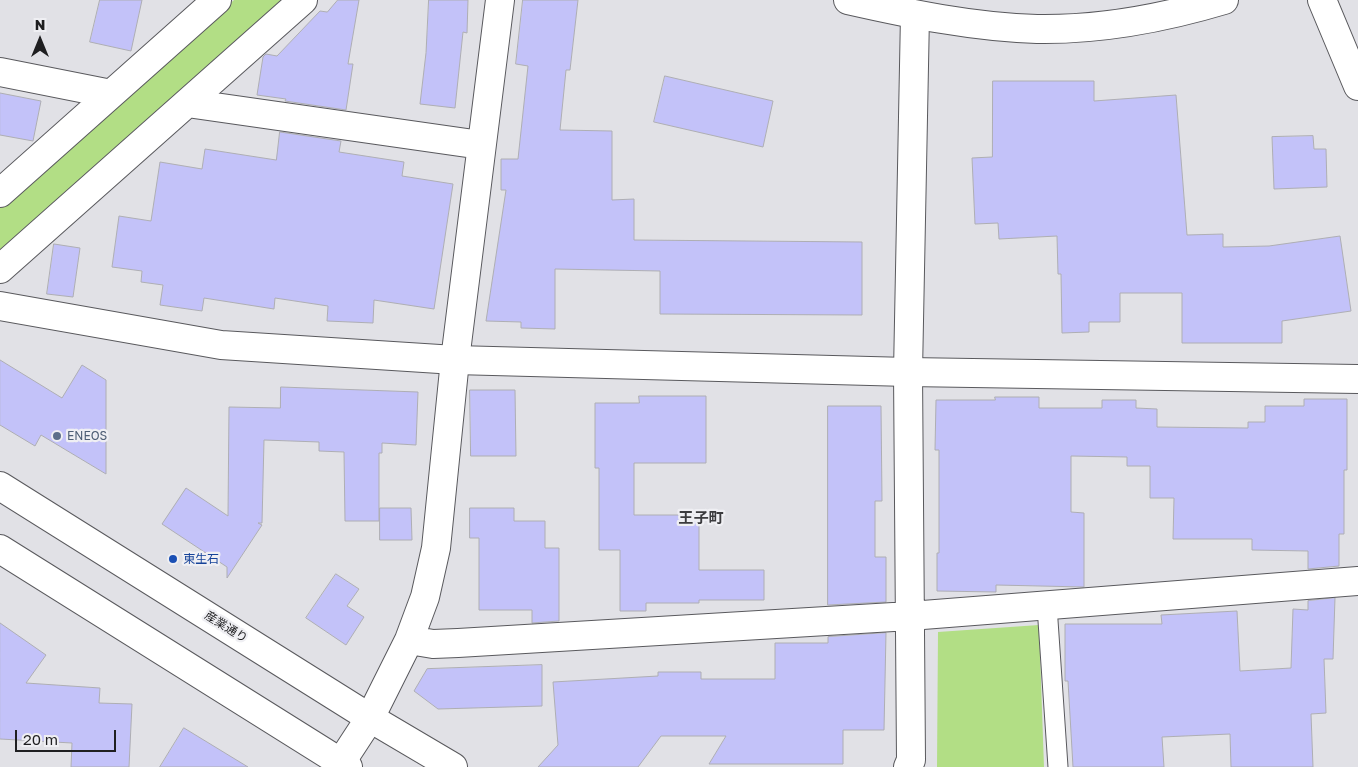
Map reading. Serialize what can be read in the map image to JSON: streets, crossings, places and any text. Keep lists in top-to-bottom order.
{
  "streets": {
    "main road": ["産業通り"]
  },
  "districts": ["王子町"],
  "places": ["ENEOS", "東生石"],
  "scale_bar": "20 m",
  "north": "top"
}
